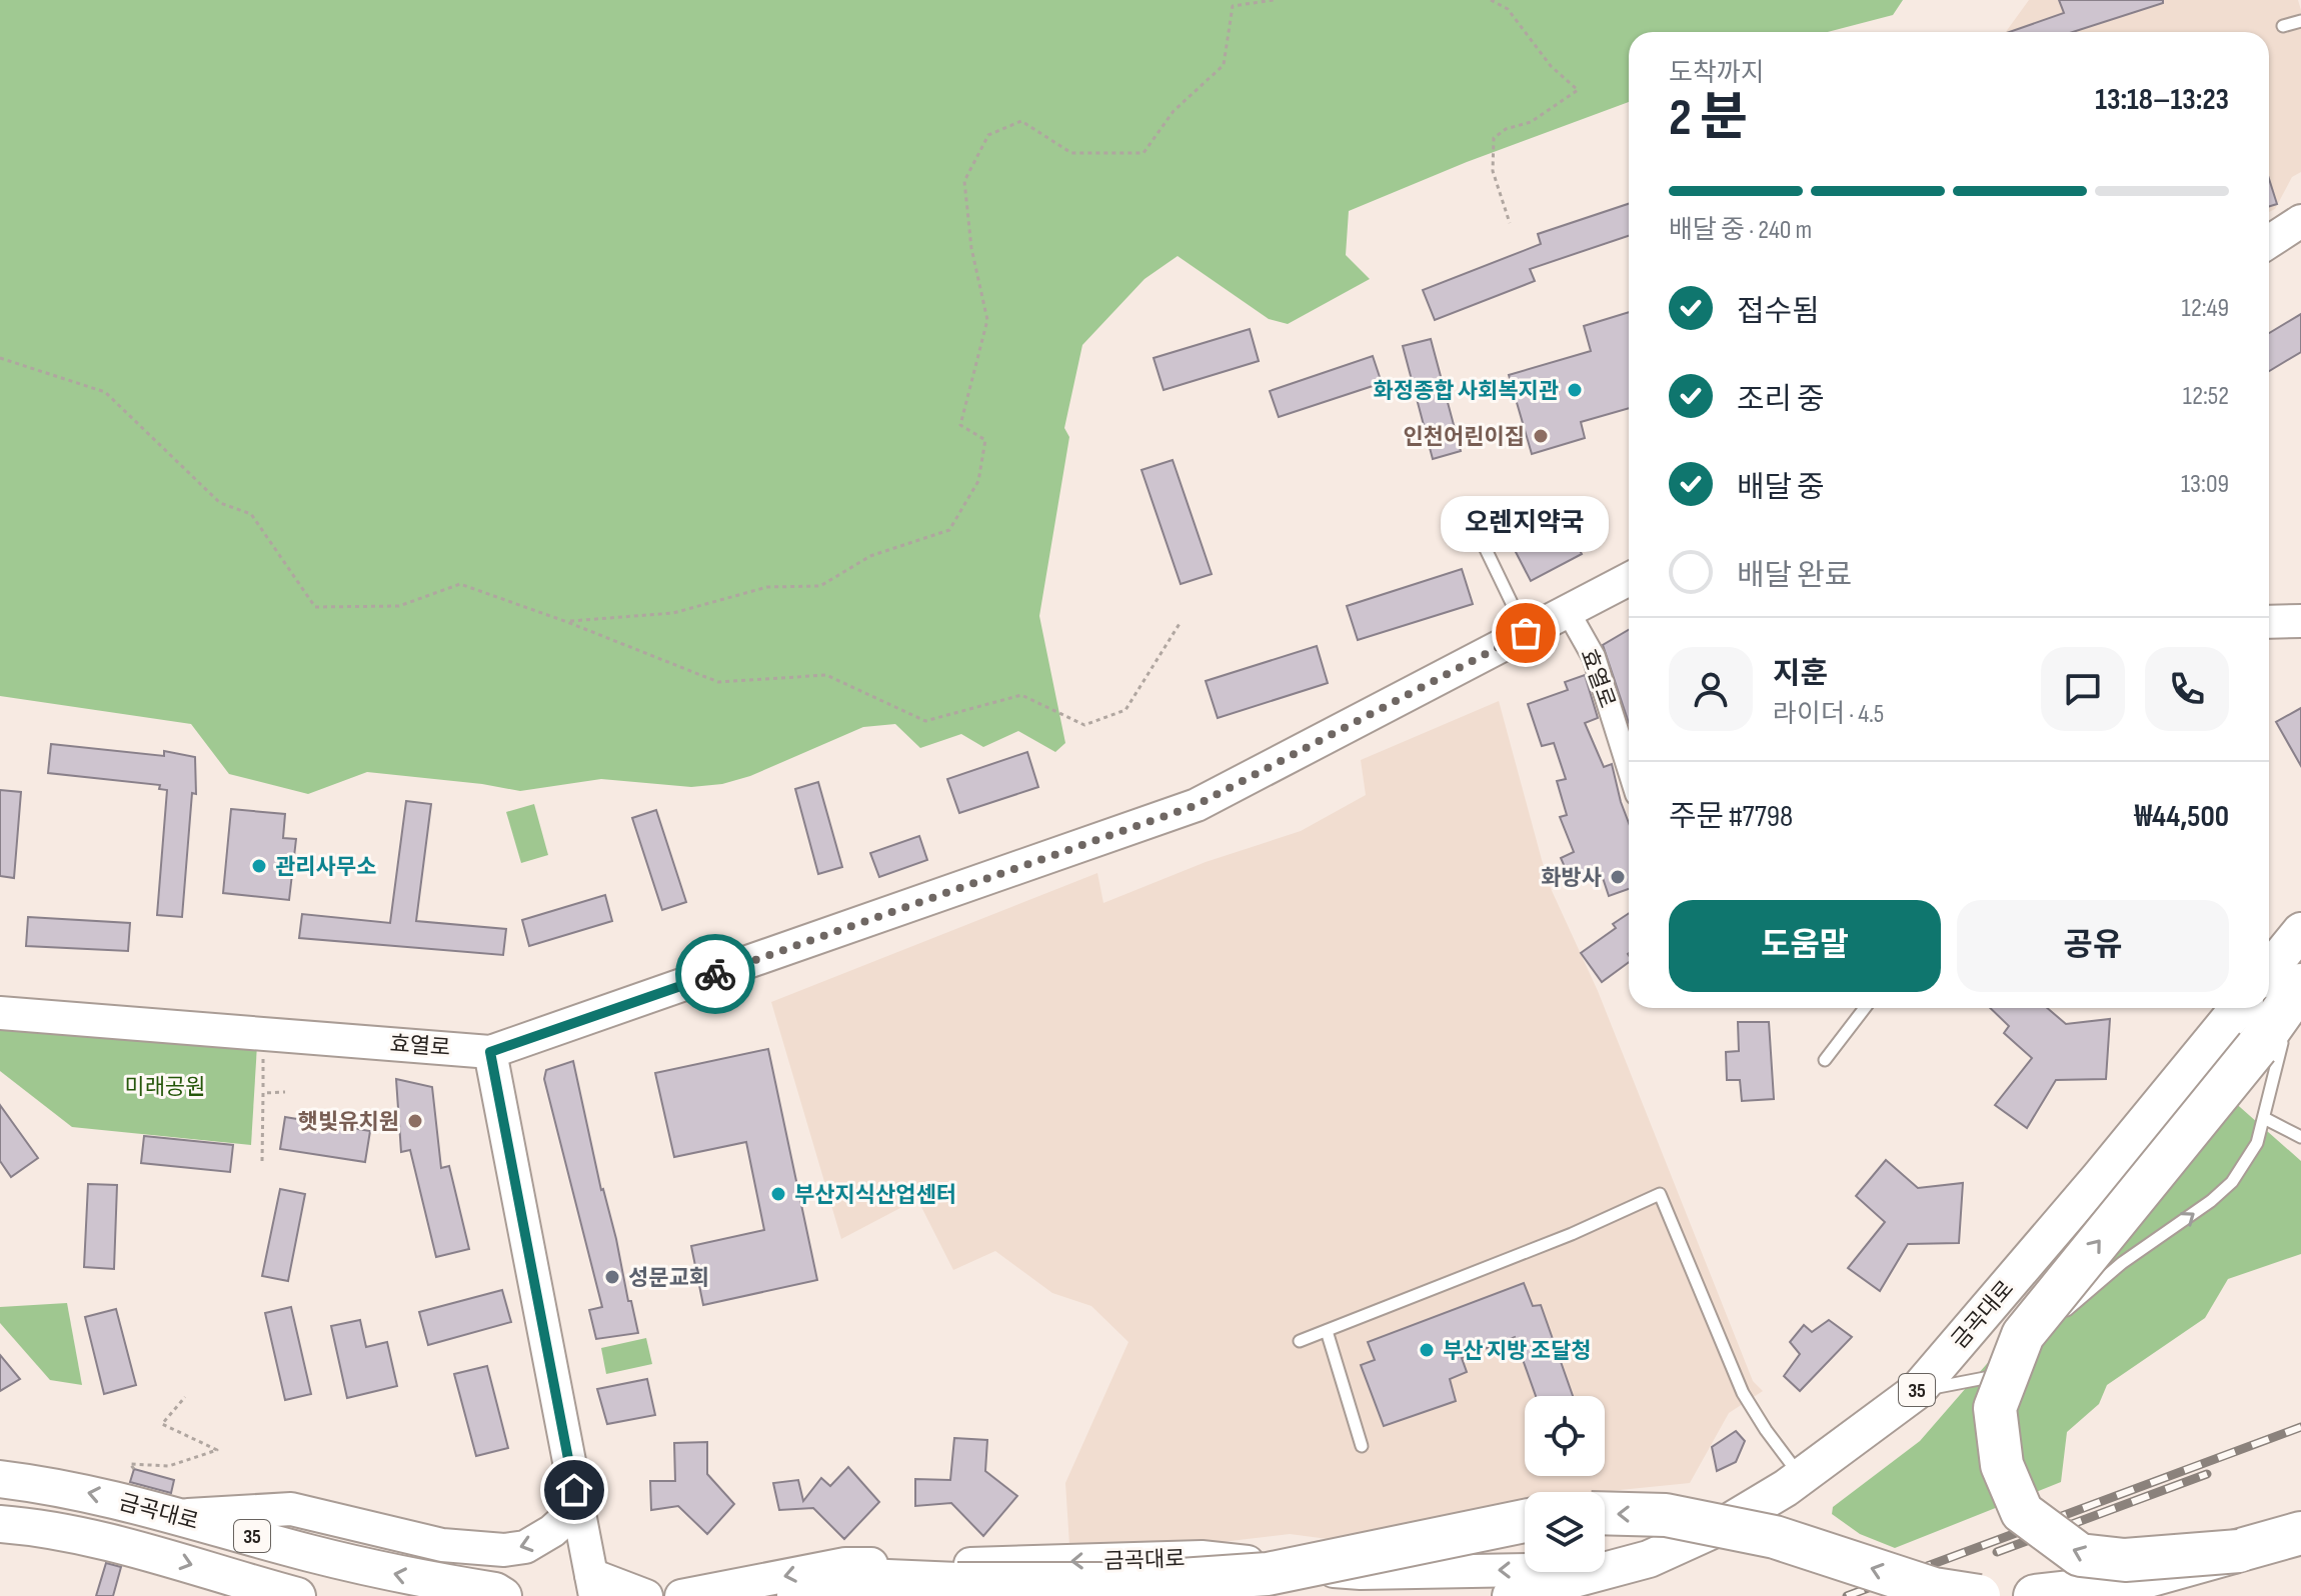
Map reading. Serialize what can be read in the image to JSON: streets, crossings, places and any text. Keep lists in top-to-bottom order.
{
  "streets": {
    "main road": ["금곡대로", "35"],
    "street": ["효열로"]
  },
  "parks": ["미래공원"],
  "places": [
    "화정종합 사회복지관",
    "인천어린이집",
    "오렌지약국",
    "관리사무소",
    "화방사",
    "햇빛유치원",
    "부산지식산업센터",
    "성문교회",
    "부산 지방 조달청"
  ],
  "page": {
    "heading": ["2 분", "도착까지", "13:18–13:23"],
    "panel": [
      "지훈",
      "라이더 · 4.5",
      "주문 #7798",
      "₩44,500"
    ],
    "bar": "배달 중 · 240 m",
    "list": [
      ["접수됨", "12:49"],
      ["조리 중", "12:52"],
      ["배달 중", "13:09"],
      "배달 완료"
    ],
    "bubble": "오렌지약국",
    "buttons": ["도움말", "공유"]
  }
}
